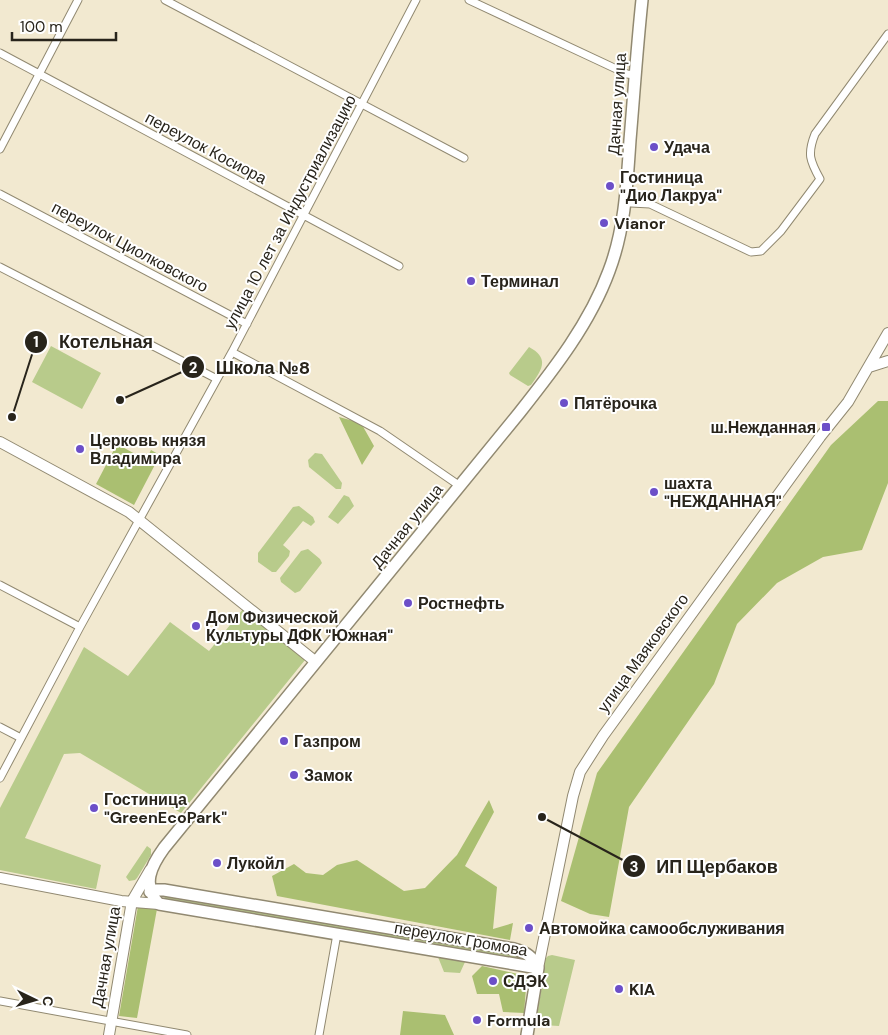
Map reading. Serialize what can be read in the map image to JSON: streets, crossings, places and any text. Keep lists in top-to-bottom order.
{
  "streets": {
    "main road": ["Дачная улица", "улица Маяковского", "переулок Громова"],
    "street": ["переулок Косиора", "улица 10 лет за Индустриализацию", "переулок Циолковского"]
  },
  "crossings": [
    ["Дачная улица", "переулок Громова"],
    ["переулок Косиора", "улица 10 лет за Индустриализацию"],
    ["улица 10 лет за Индустриализацию", "переулок Циолковского"],
    ["улица Маяковского", "переулок Громова"]
  ],
  "places": {
    "other": [
      "Удача",
      "Гостиница \"Дио Лакруа\"",
      "Vianor",
      "Терминал",
      "Школа №8",
      "Пятёрочка",
      "Котельная",
      "Церковь князя Владимира",
      "шахта \"НЕЖДАННАЯ\"",
      "Ростнефть",
      "Дом Физической Культуры ДФК \"Южная\"",
      "Газпром",
      "Замок",
      "Гостиница \"GreenEcoPark\"",
      "ИП Щербаков",
      "Лукойл",
      "Автомойка самообслуживания",
      "СДЭК",
      "KIA",
      "Formula"
    ],
    "transit": ["ш.Нежданная"]
  },
  "scale_bar": "100 m",
  "north": "right"
}
